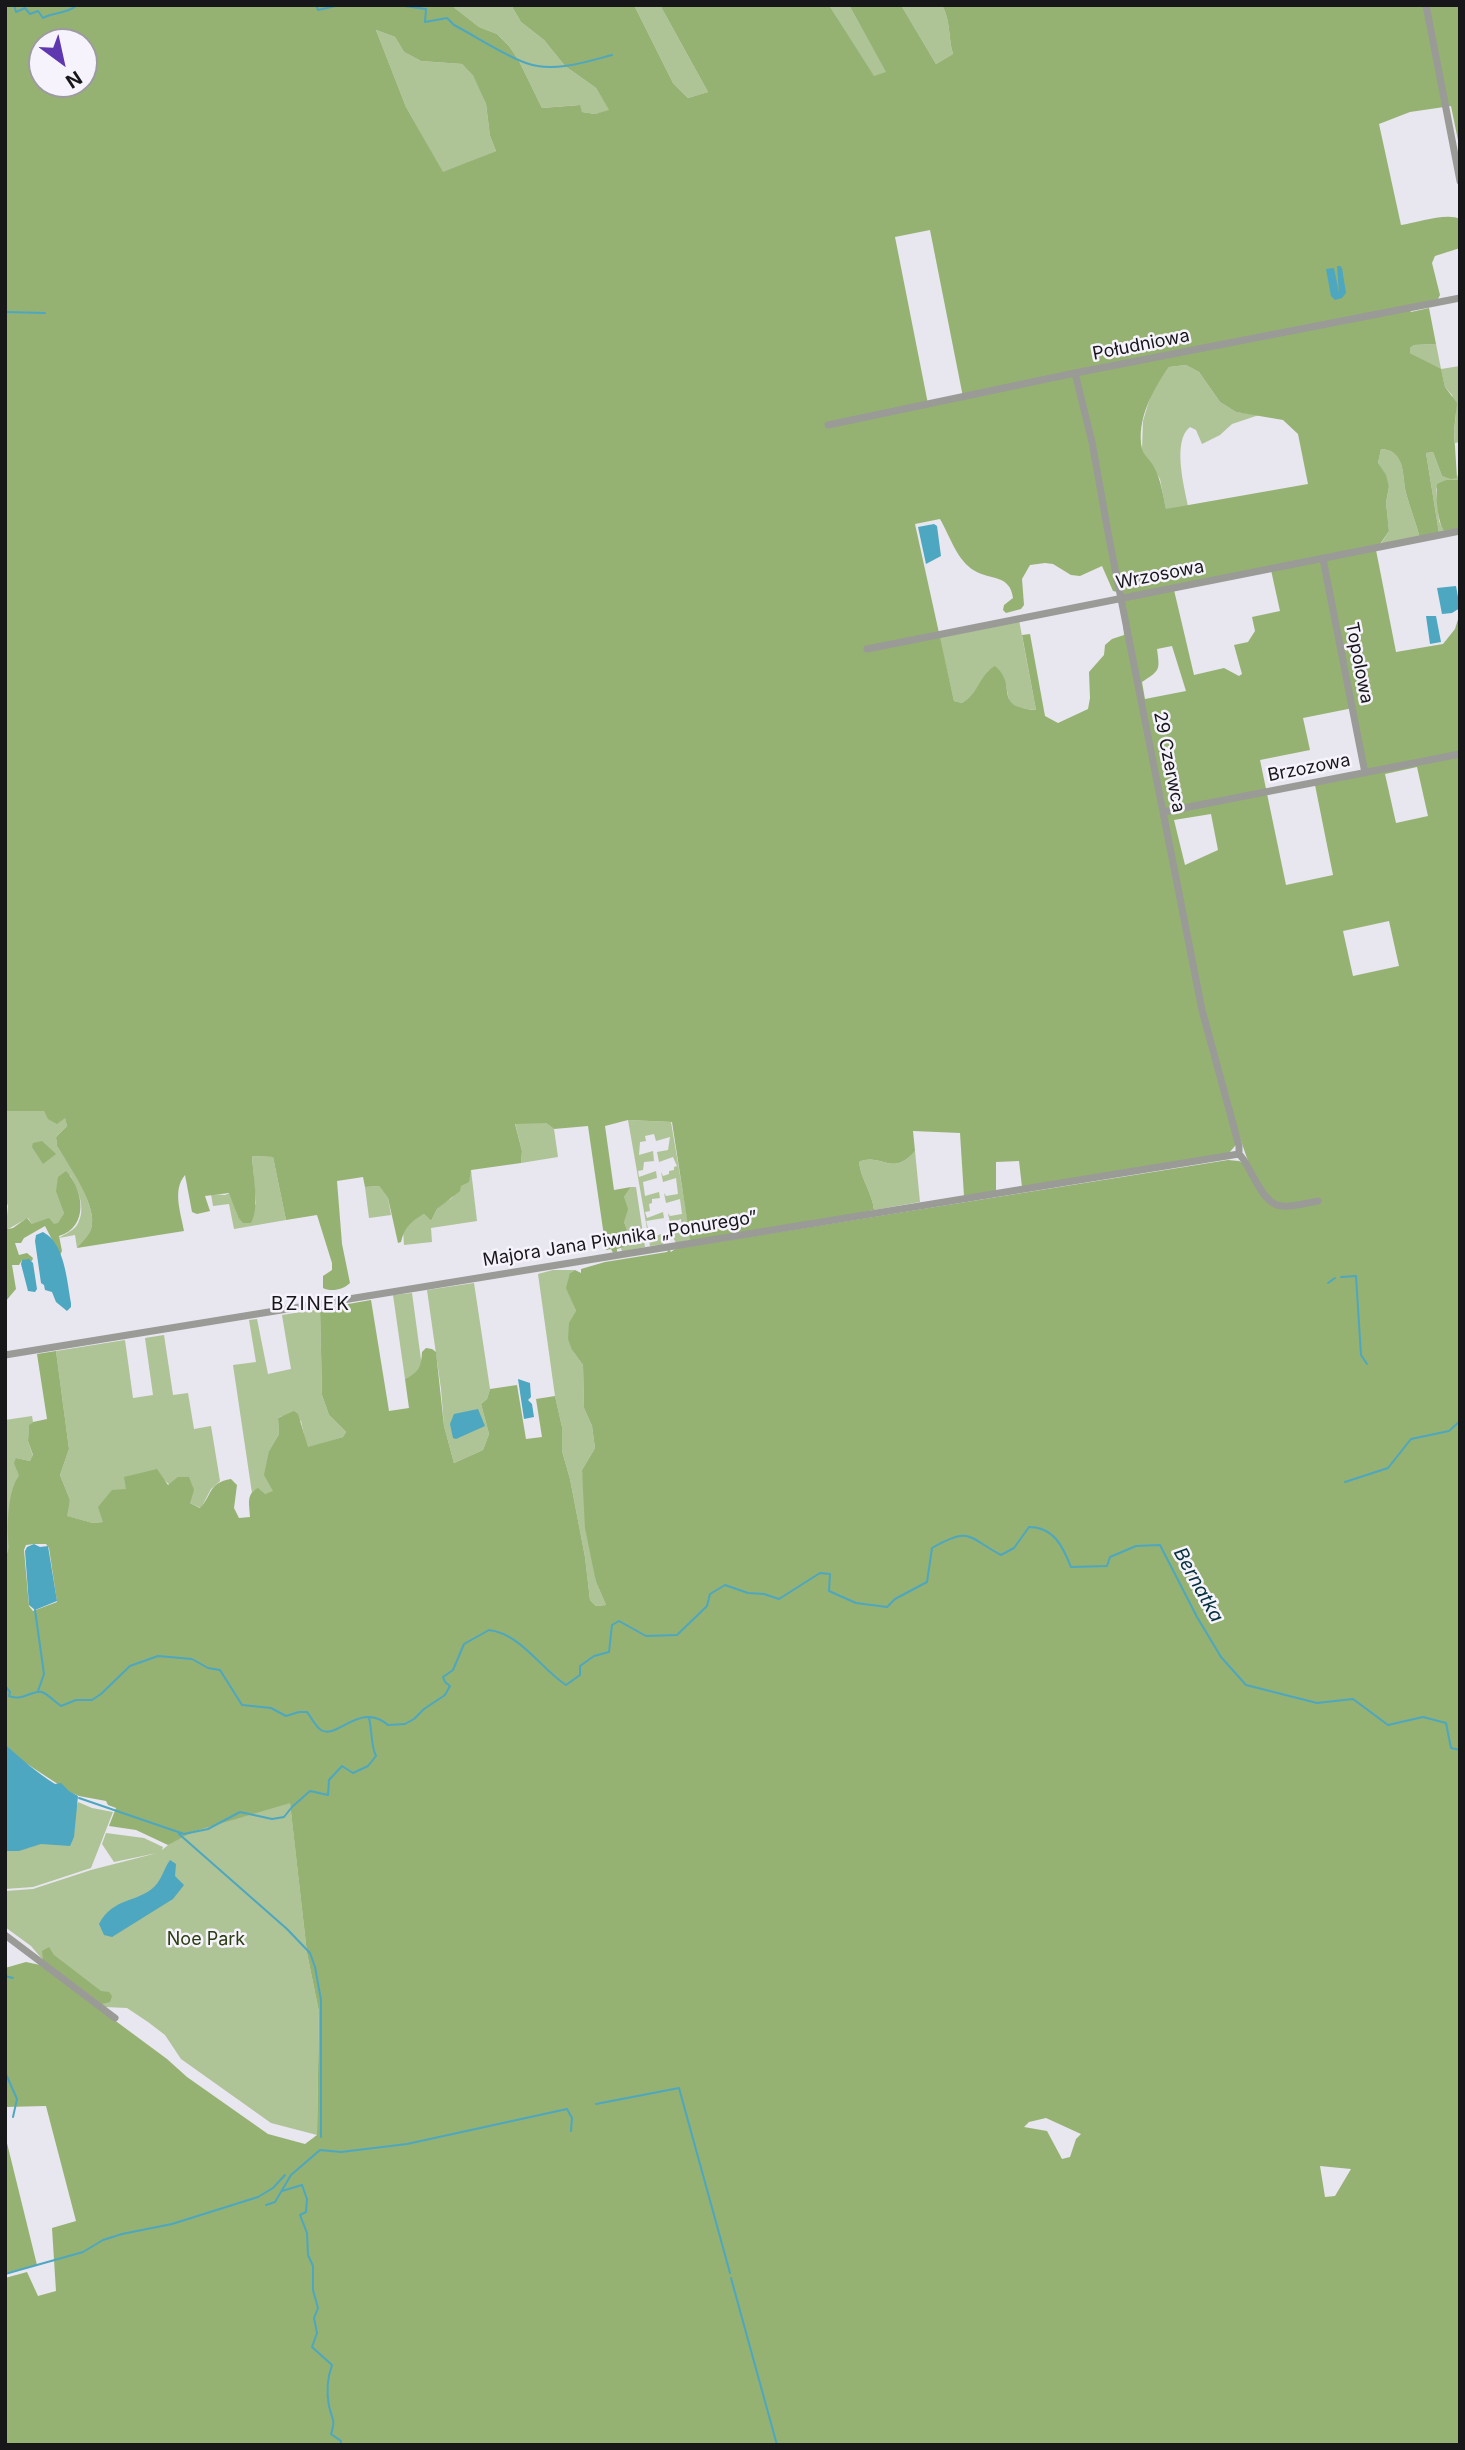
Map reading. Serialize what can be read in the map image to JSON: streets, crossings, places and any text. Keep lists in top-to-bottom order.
{
  "streets": {
    "street": [
      "Południowa",
      "Wrzosowa",
      "Topolowa",
      "29 Czerwca",
      "Brzozowa",
      "Majora Jana Piwnika „Ponurego”"
    ]
  },
  "crossings": [
    ["Południowa", "29 Czerwca"],
    ["Wrzosowa", "Topolowa"],
    ["Wrzosowa", "29 Czerwca"],
    ["Topolowa", "Brzozowa"],
    ["29 Czerwca", "Brzozowa"],
    ["29 Czerwca", "Majora Jana Piwnika „Ponurego”"]
  ],
  "districts": ["BZINEK"],
  "water": ["Bernatka"],
  "parks": ["Noe Park"],
  "north": "bottom right"
}
